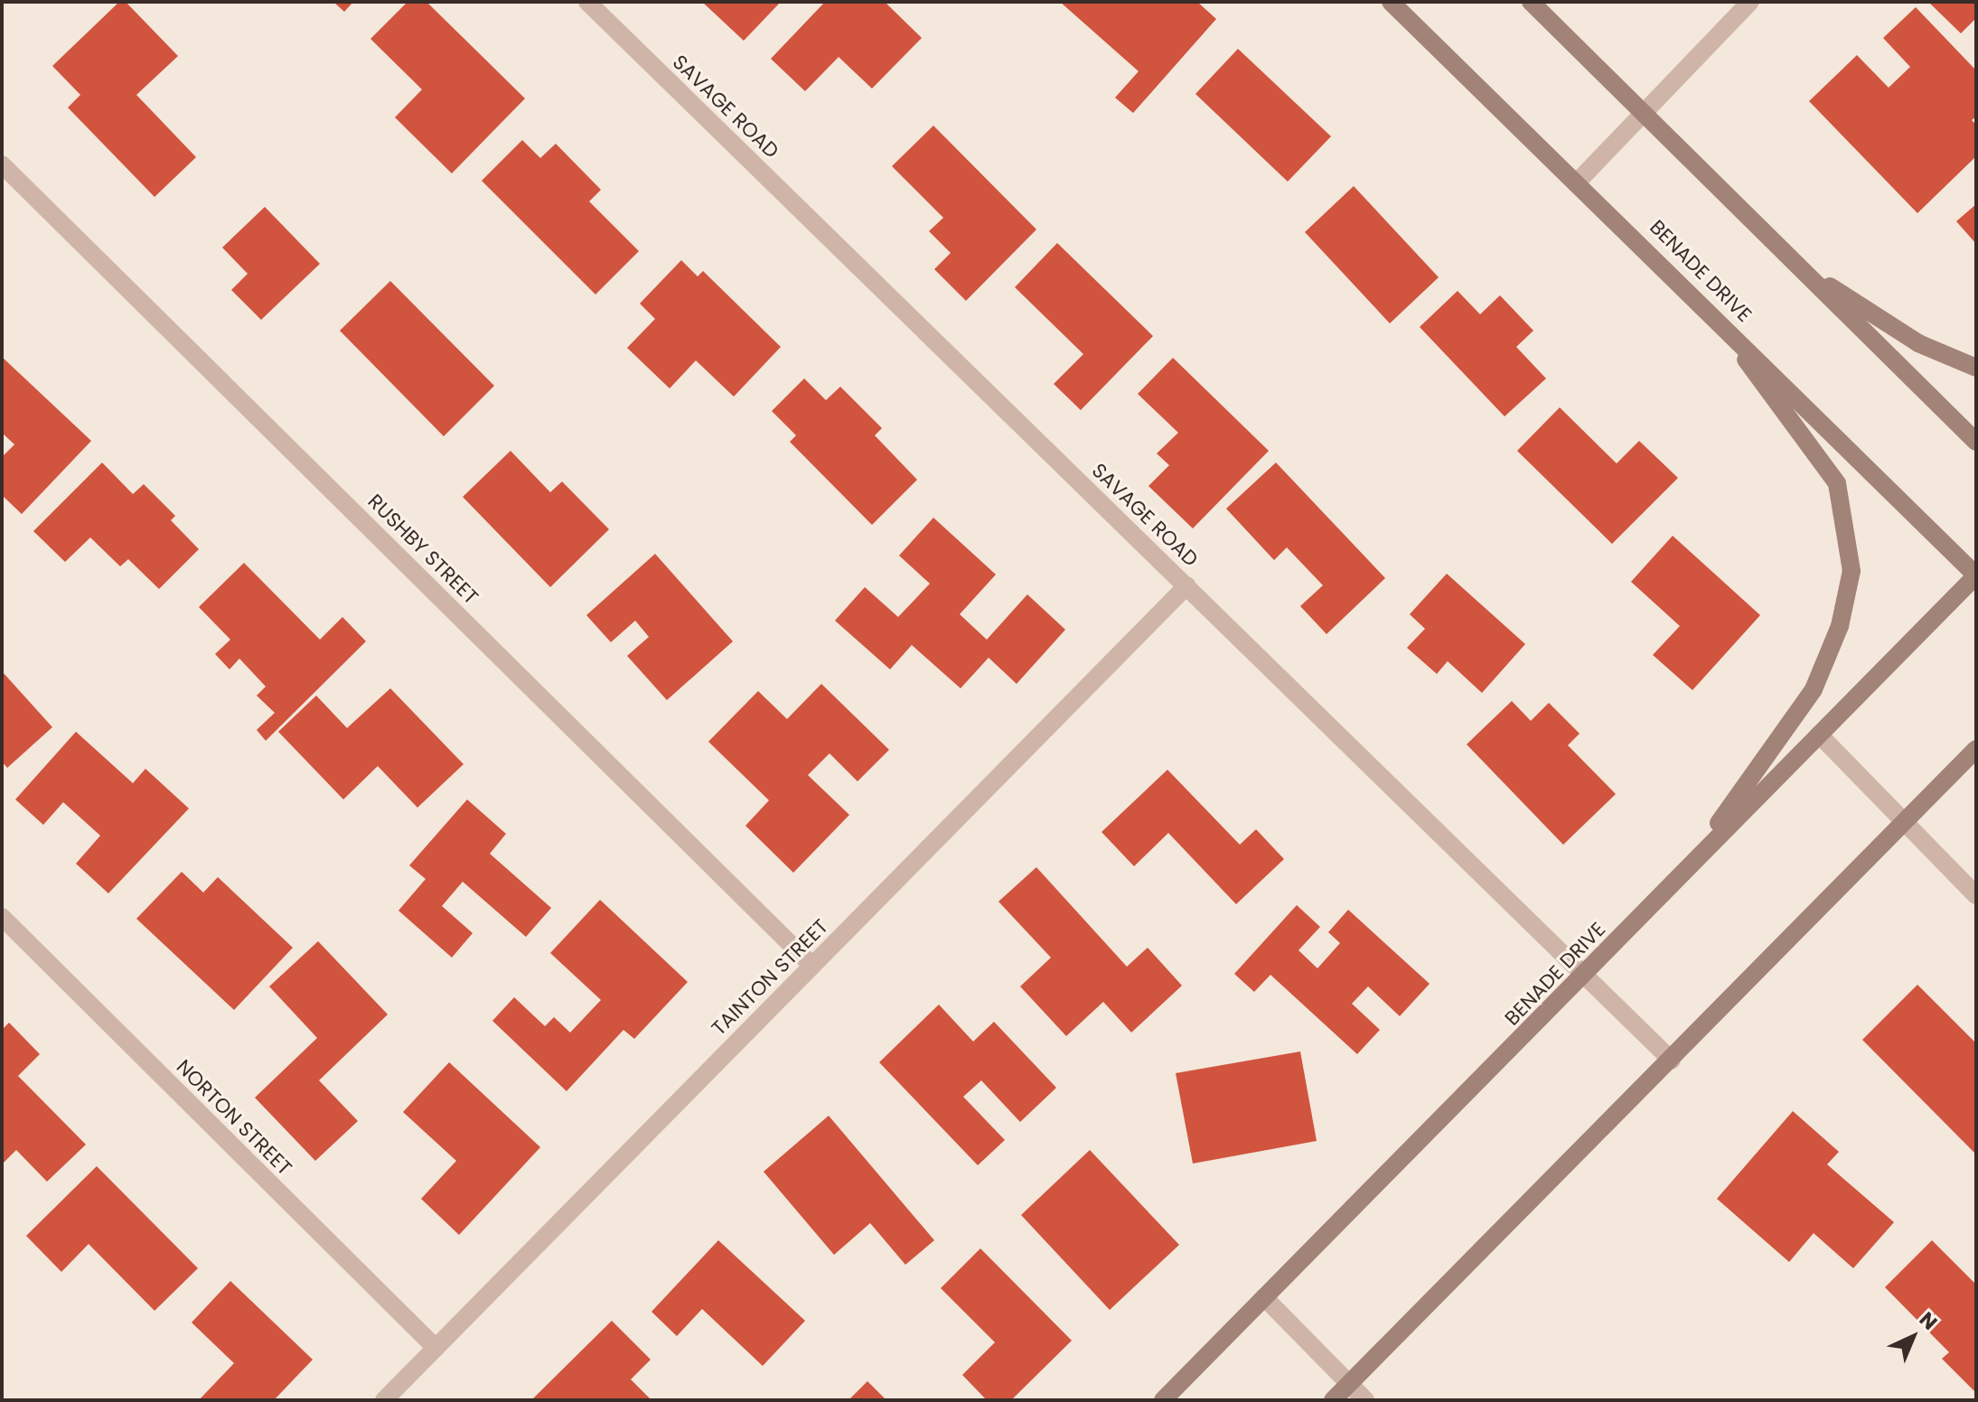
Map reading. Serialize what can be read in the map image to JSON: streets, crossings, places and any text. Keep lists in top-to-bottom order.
{
  "streets": {
    "street": [
      "SAVAGE ROAD",
      "BENADE DRIVE",
      "RUSHBY STREET",
      "TAINTON STREET",
      "NORTON STREET"
    ]
  },
  "crossings": [
    ["SAVAGE ROAD", "BENADE DRIVE"],
    ["SAVAGE ROAD", "TAINTON STREET"],
    ["RUSHBY STREET", "TAINTON STREET"],
    ["TAINTON STREET", "NORTON STREET"]
  ],
  "north": "top right"
}
